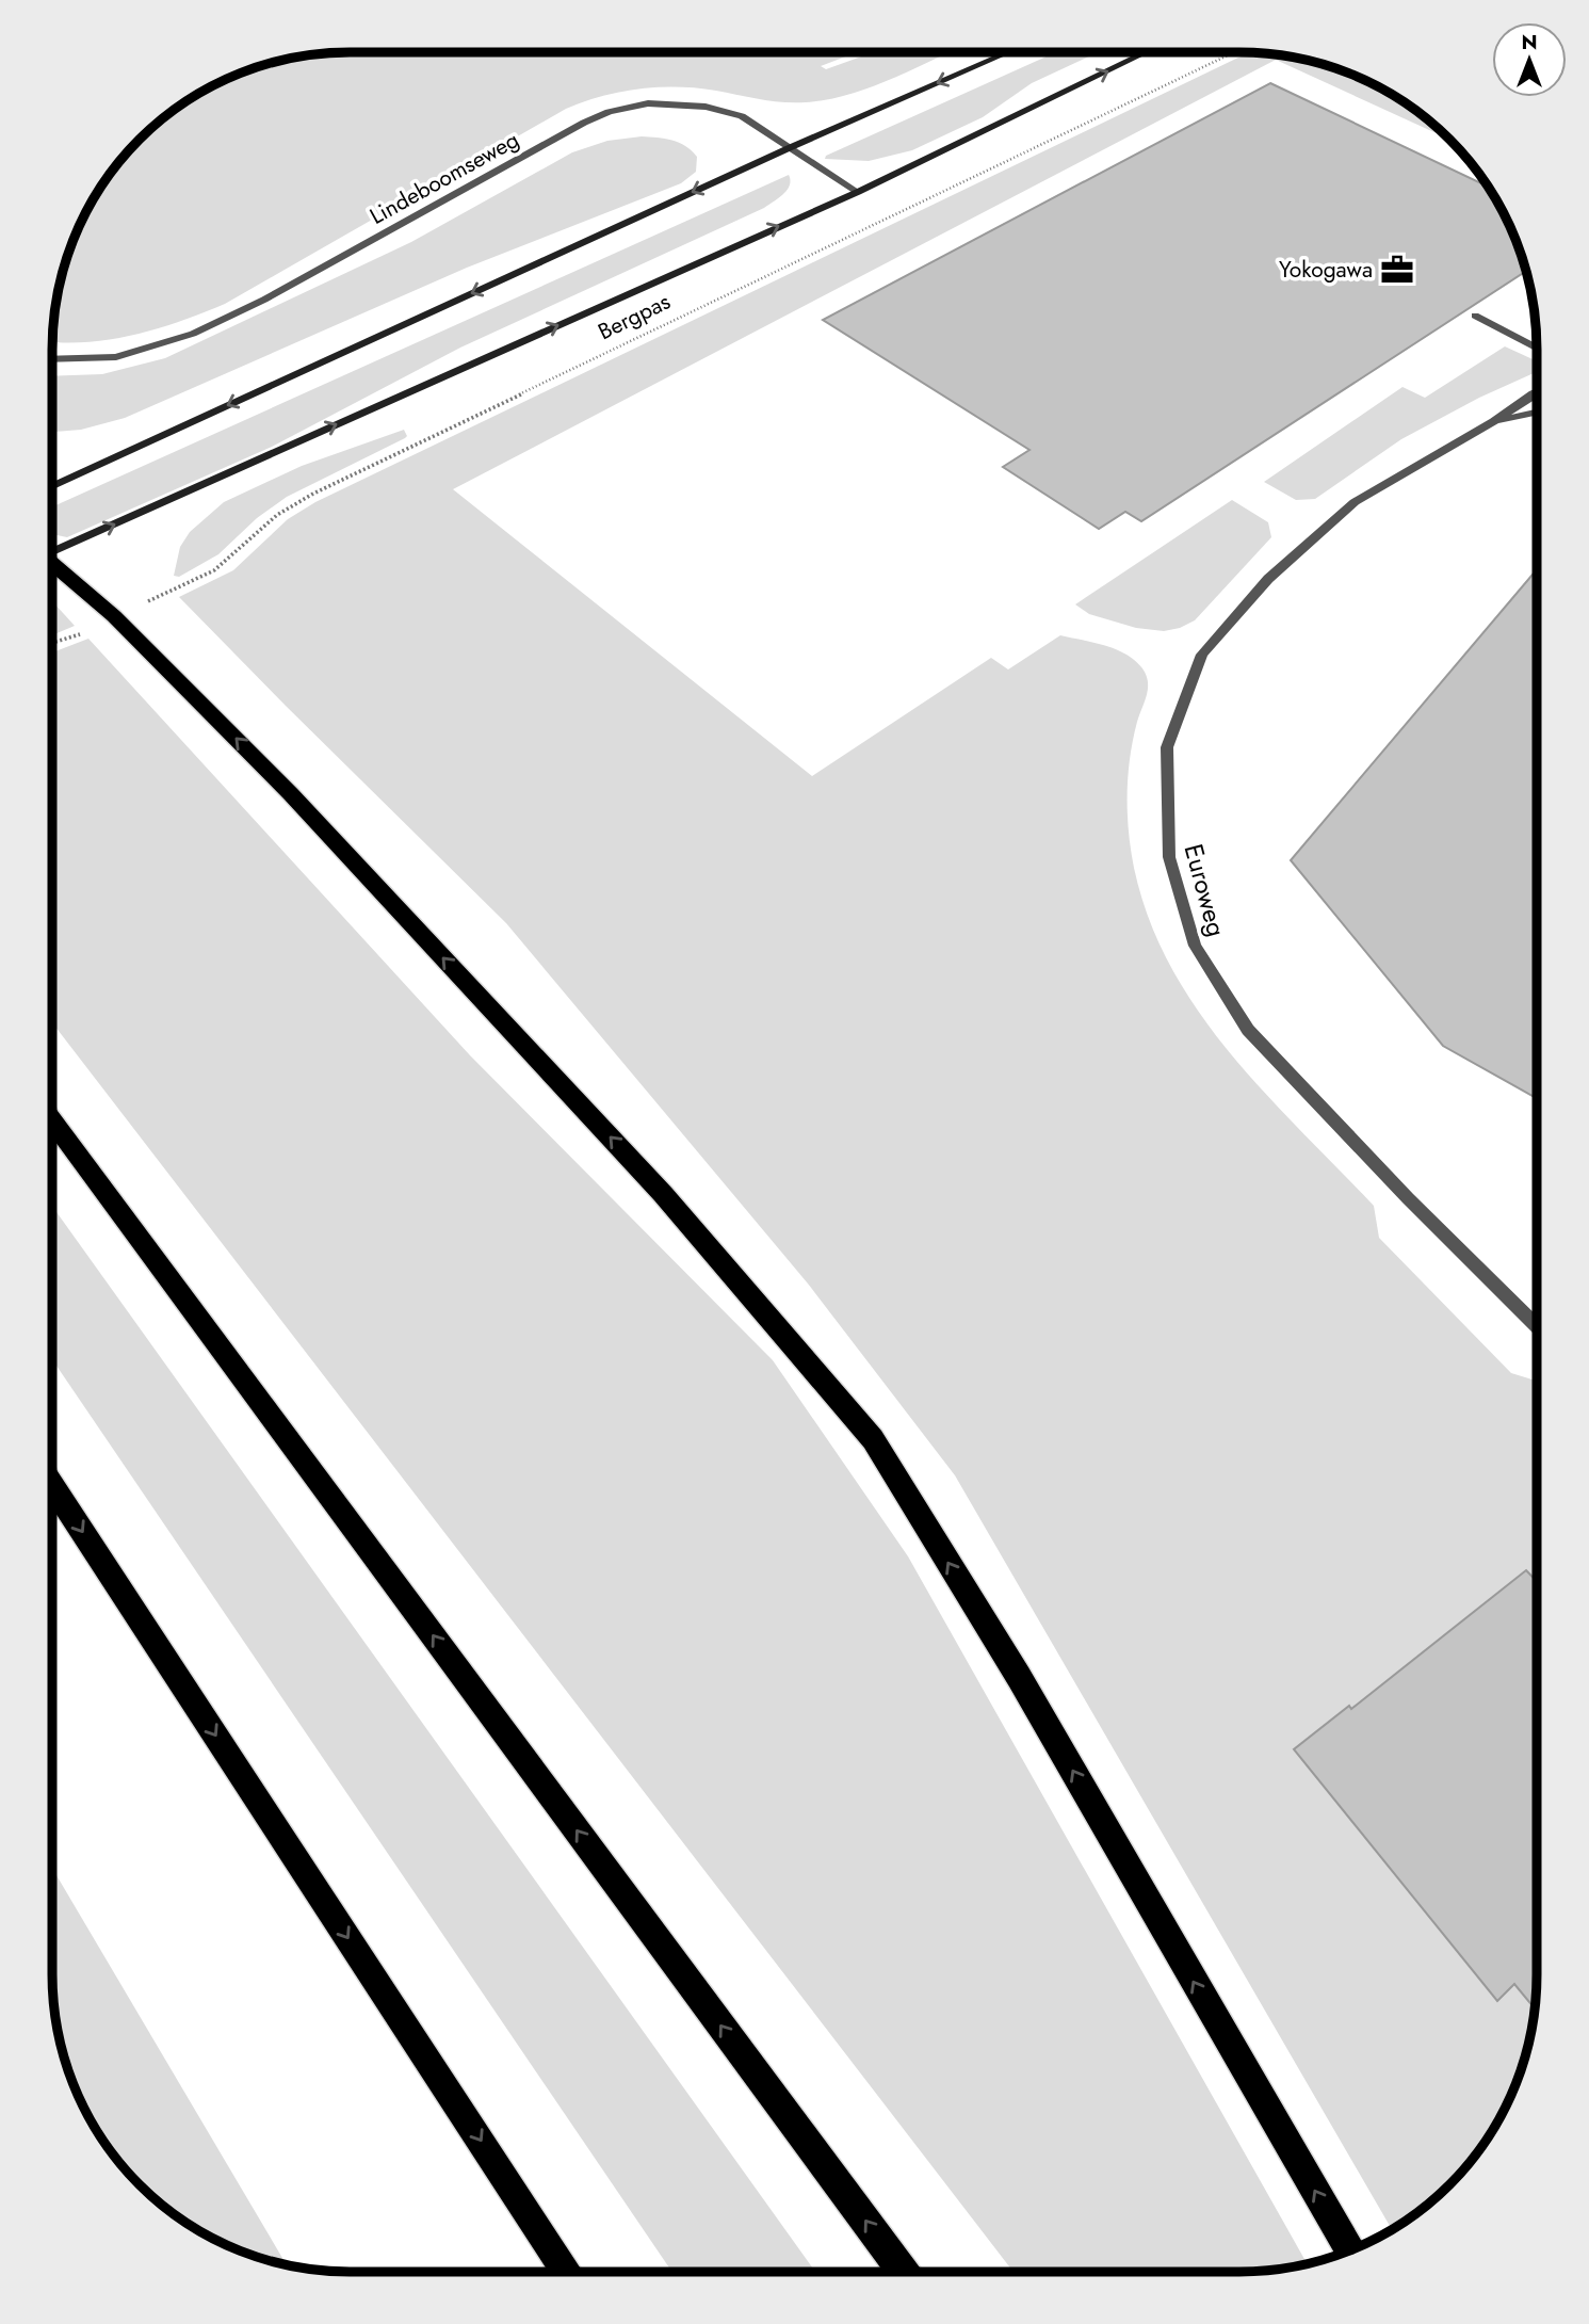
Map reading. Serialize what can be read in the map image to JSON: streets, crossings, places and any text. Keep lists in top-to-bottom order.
{
  "streets": {
    "main road": ["Bergpas"],
    "street": ["Lindeboomseweg", "Euroweg"]
  },
  "crossings": [
    ["Lindeboomseweg", "Bergpas"]
  ],
  "places": {
    "office": ["Yokogawa"]
  },
  "north": "top"
}
